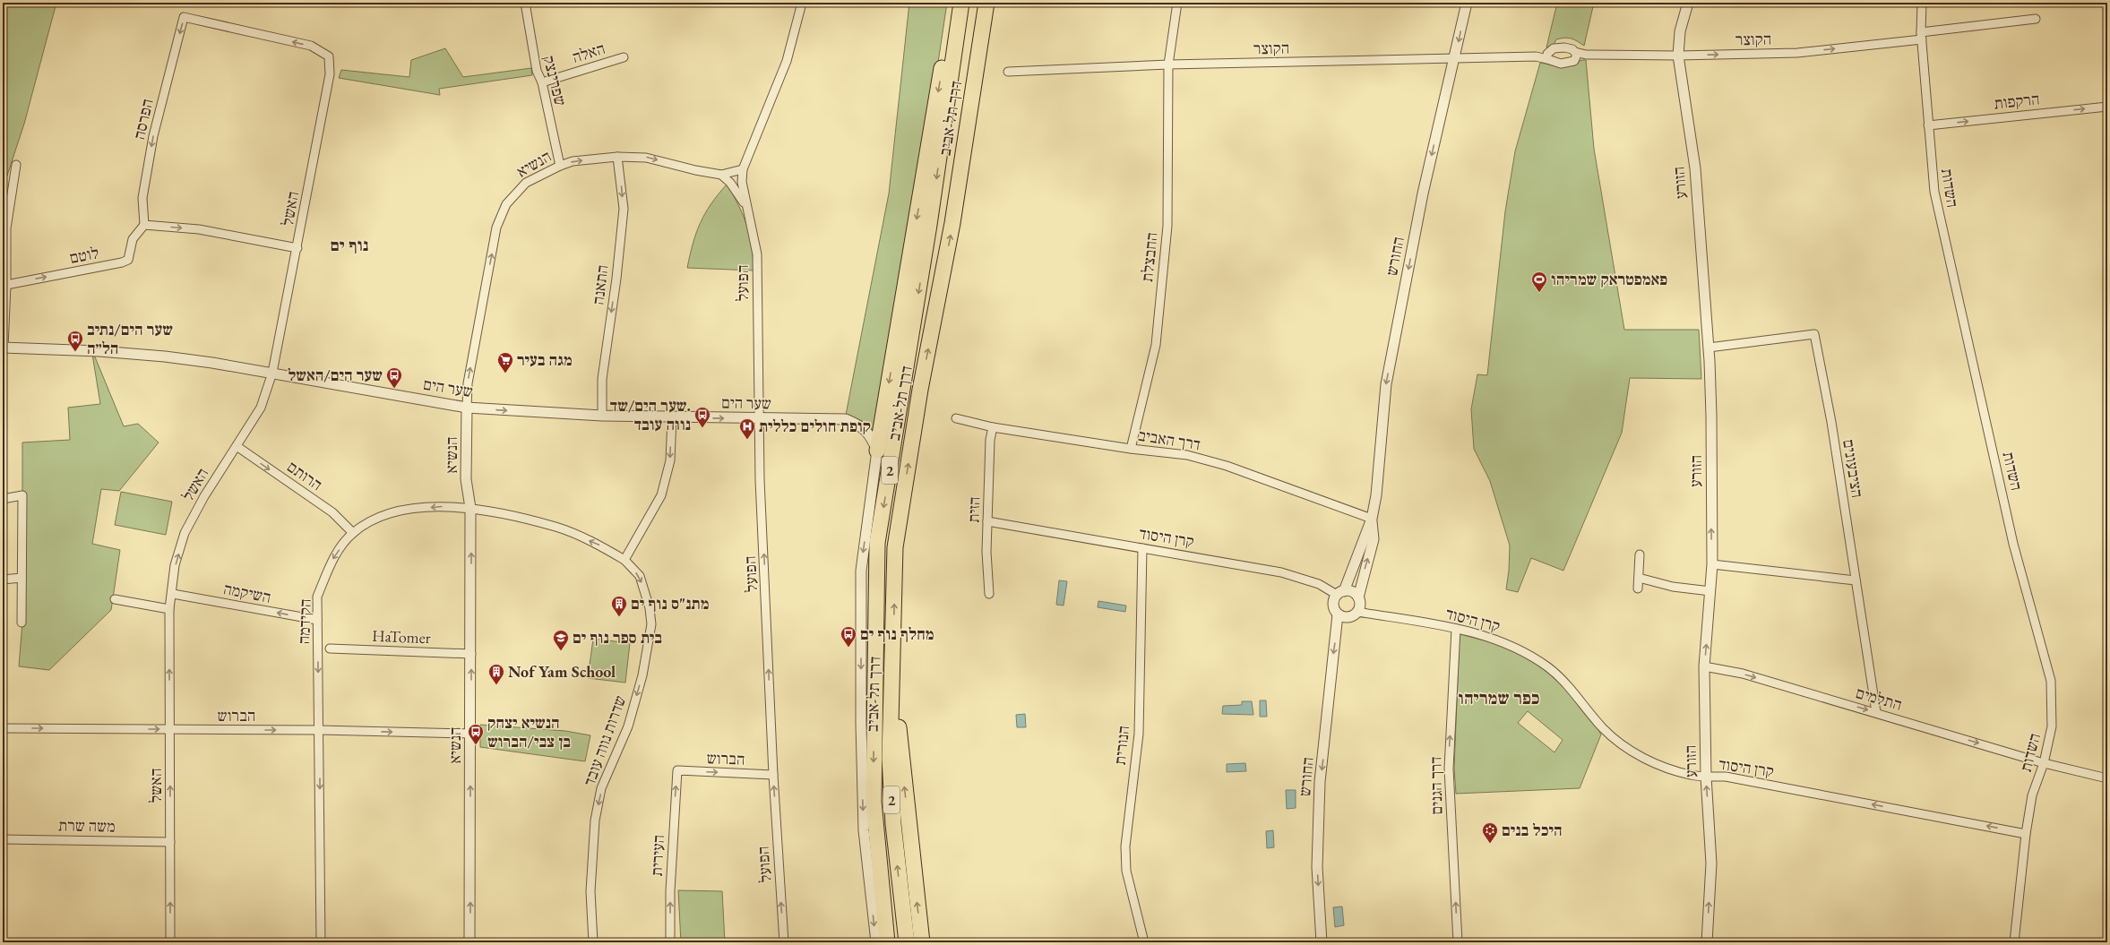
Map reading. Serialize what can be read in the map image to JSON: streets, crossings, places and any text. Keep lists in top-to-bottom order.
{
  "streets": {
    "highway": ["דרך תל-אביב", "2"],
    "street": [
      "הקוצר",
      "האלה",
      "שפרינצק",
      "הרקפות",
      "הפרסה",
      "הנשיא",
      "הזורע",
      "השדות",
      "האשל",
      "לוטם",
      "החורש",
      "החבצלת",
      "הפועל",
      "התאנה",
      "שער הים",
      "דרך האביב",
      "הציבעונים",
      "הרותם",
      "הזית",
      "קרן היסוד",
      "השיקמה",
      "הקידמה",
      "HaTomer",
      "התלמים",
      "הברוש",
      "שדרות נווה עובד",
      "הנורית",
      "דרך הגנים",
      "משה שרת",
      "העירית"
    ]
  },
  "crossings": [
    ["הקוצר", "הזורע"],
    ["הקוצר", "השדות"],
    ["הקוצר", "החורש"],
    ["הקוצר", "החבצלת"],
    ["האלה", "שפרינצק"],
    ["שפרינצק", "הנשיא"],
    ["הרקפות", "השדות"],
    ["הפרסה", "האשל"],
    ["הפרסה", "לוטם"],
    ["הנשיא", "הפועל"],
    ["הנשיא", "התאנה"],
    ["הנשיא", "שער הים"],
    ["הנשיא", "הקידמה"],
    ["הנשיא", "HaTomer"],
    ["הנשיא", "הברוש"],
    ["הזורע", "הציבעונים"],
    ["הזורע", "קרן היסוד"],
    ["הזורע", "התלמים"],
    ["השדות", "קרן היסוד"],
    ["השדות", "התלמים"],
    ["האשל", "שער הים"],
    ["האשל", "הרותם"],
    ["האשל", "השיקמה"],
    ["האשל", "הברוש"],
    ["האשל", "משה שרת"],
    ["החורש", "דרך האביב"],
    ["החורש", "קרן היסוד"],
    ["החבצלת", "דרך האביב"],
    ["הפועל", "שער הים"],
    ["הפועל", "הברוש"],
    ["התאנה", "שער הים"],
    ["דרך האביב", "הזית"],
    ["הציבעונים", "התלמים"],
    ["הרותם", "הקידמה"],
    ["הזית", "קרן היסוד"],
    ["קרן היסוד", "הנורית"],
    ["קרן היסוד", "דרך הגנים"],
    ["השיקמה", "הקידמה"],
    ["הקידמה", "הברוש"],
    ["הקידמה", "שדרות נווה עובד"],
    ["הברוש", "העירית"]
  ],
  "one_way": [
    "הרקפות",
    "הנשיא",
    "הזורע",
    "האשל",
    "לוטם",
    "החורש",
    "הפועל",
    "התאנה",
    "הרותם",
    "השיקמה",
    "התלמים",
    "הברוש",
    "שדרות נווה עובד",
    "דרך הגנים",
    "העירית"
  ],
  "districts": ["נוף ים", "כפר שמריהו"],
  "places": {
    "sports": ["פאמפטראק שמריהו"],
    "bus stop": [
      "שער הים/נתיב הל״ה",
      "שער הים/האשל",
      "שער הים/שד. נווה עובד",
      "מחלף נוף ים",
      "הנשיא יצחק בן צבי/הברוש"
    ],
    "supermarket": ["מגה בעיר"],
    "hospital": ["קופת חולים כללית"],
    "building": ["מתנ\"ס נוף ים", "Nof Yam School"],
    "school or university": ["בית ספר נוף ים"],
    "synagogue": ["היכל בנים"]
  }
}
